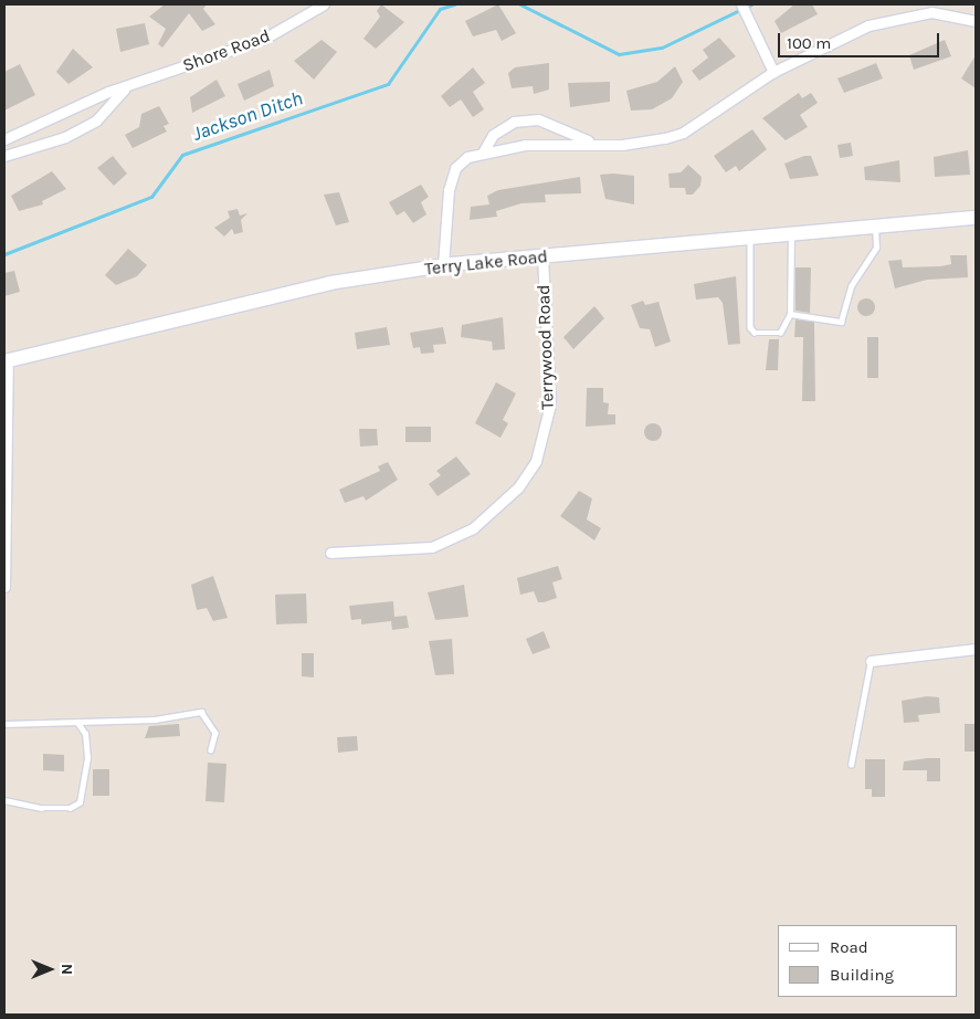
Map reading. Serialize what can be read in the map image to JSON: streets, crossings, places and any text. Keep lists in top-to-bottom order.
{
  "streets": {
    "main road": ["Terry Lake Road"],
    "street": ["Shore Road", "Terrywood Road"]
  },
  "crossings": [
    ["Terry Lake Road", "Terrywood Road"]
  ],
  "water": ["Jackson Ditch"],
  "legend": ["Road", "Building"],
  "scale_bar": "100 m",
  "north": "right"
}
